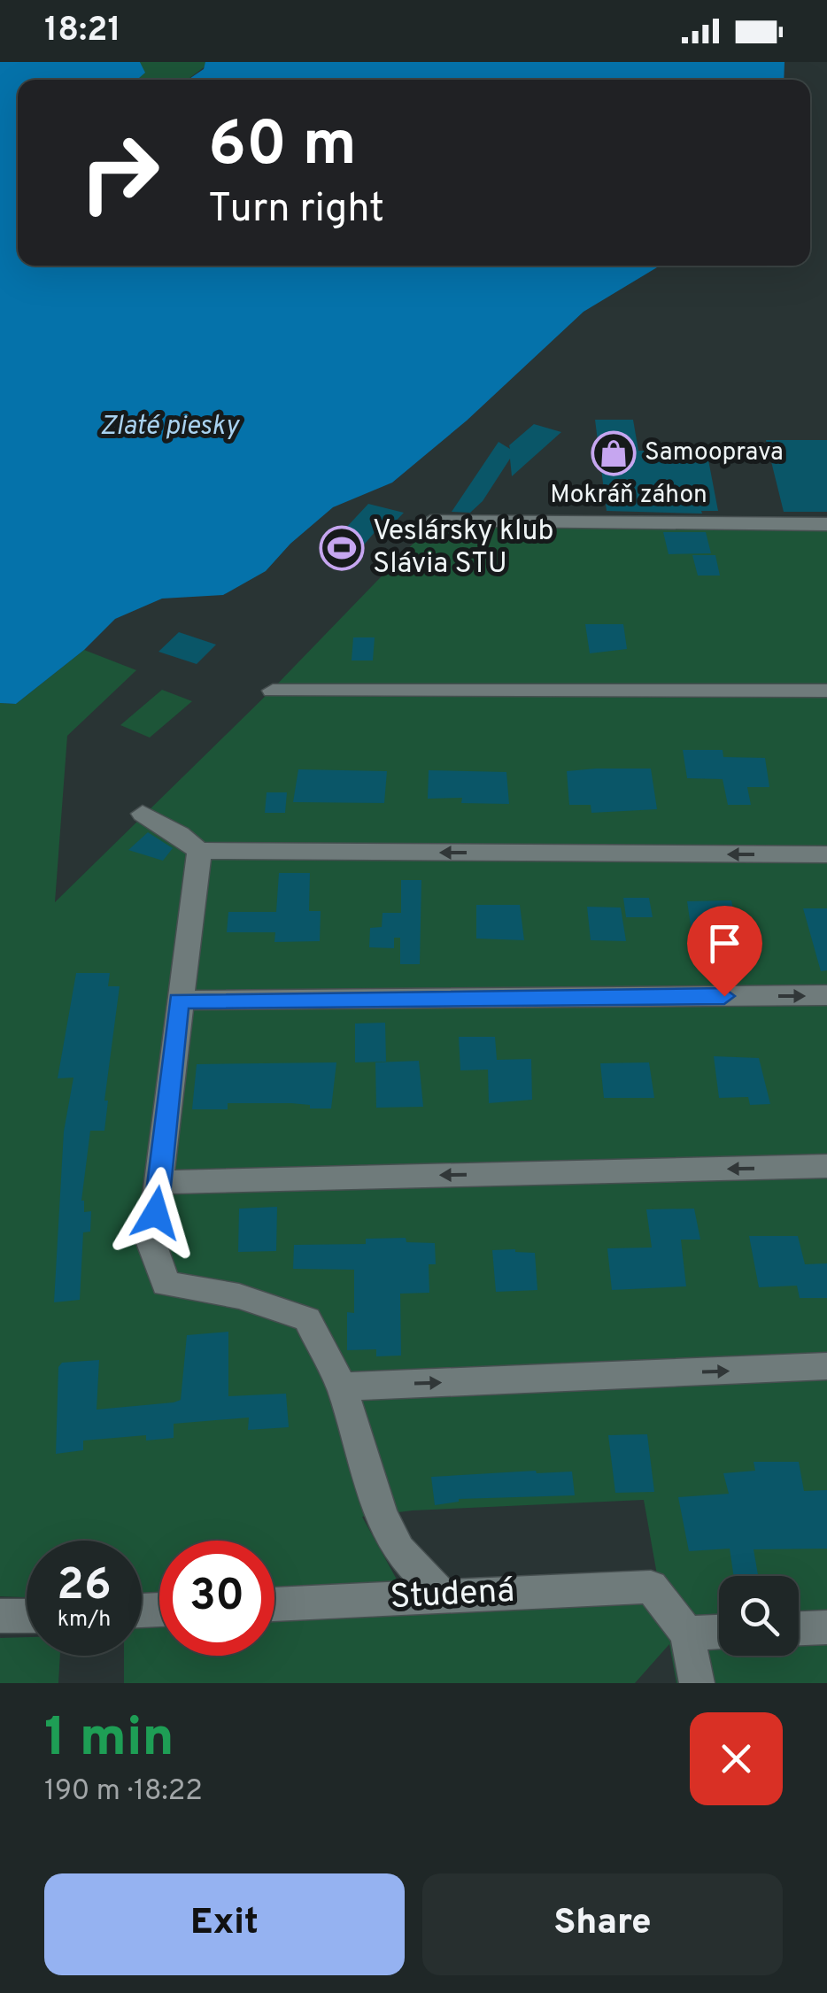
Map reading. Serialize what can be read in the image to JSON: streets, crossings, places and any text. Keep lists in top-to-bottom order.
{
  "streets": {
    "street": ["Mokráň záhon", "Studená"]
  },
  "water": ["Zlaté piesky"],
  "places": {
    "shop": ["Samooprava"],
    "sports": ["Veslársky klub Slávia STU"]
  },
  "page": {
    "status": "18:21",
    "turn": ["60 m", "Turn right"],
    "speed": "26 km/h",
    "limit": "30",
    "heading": ["1 min", "190 m · 18:22"],
    "buttons": ["Exit", "Share"]
  }
}
